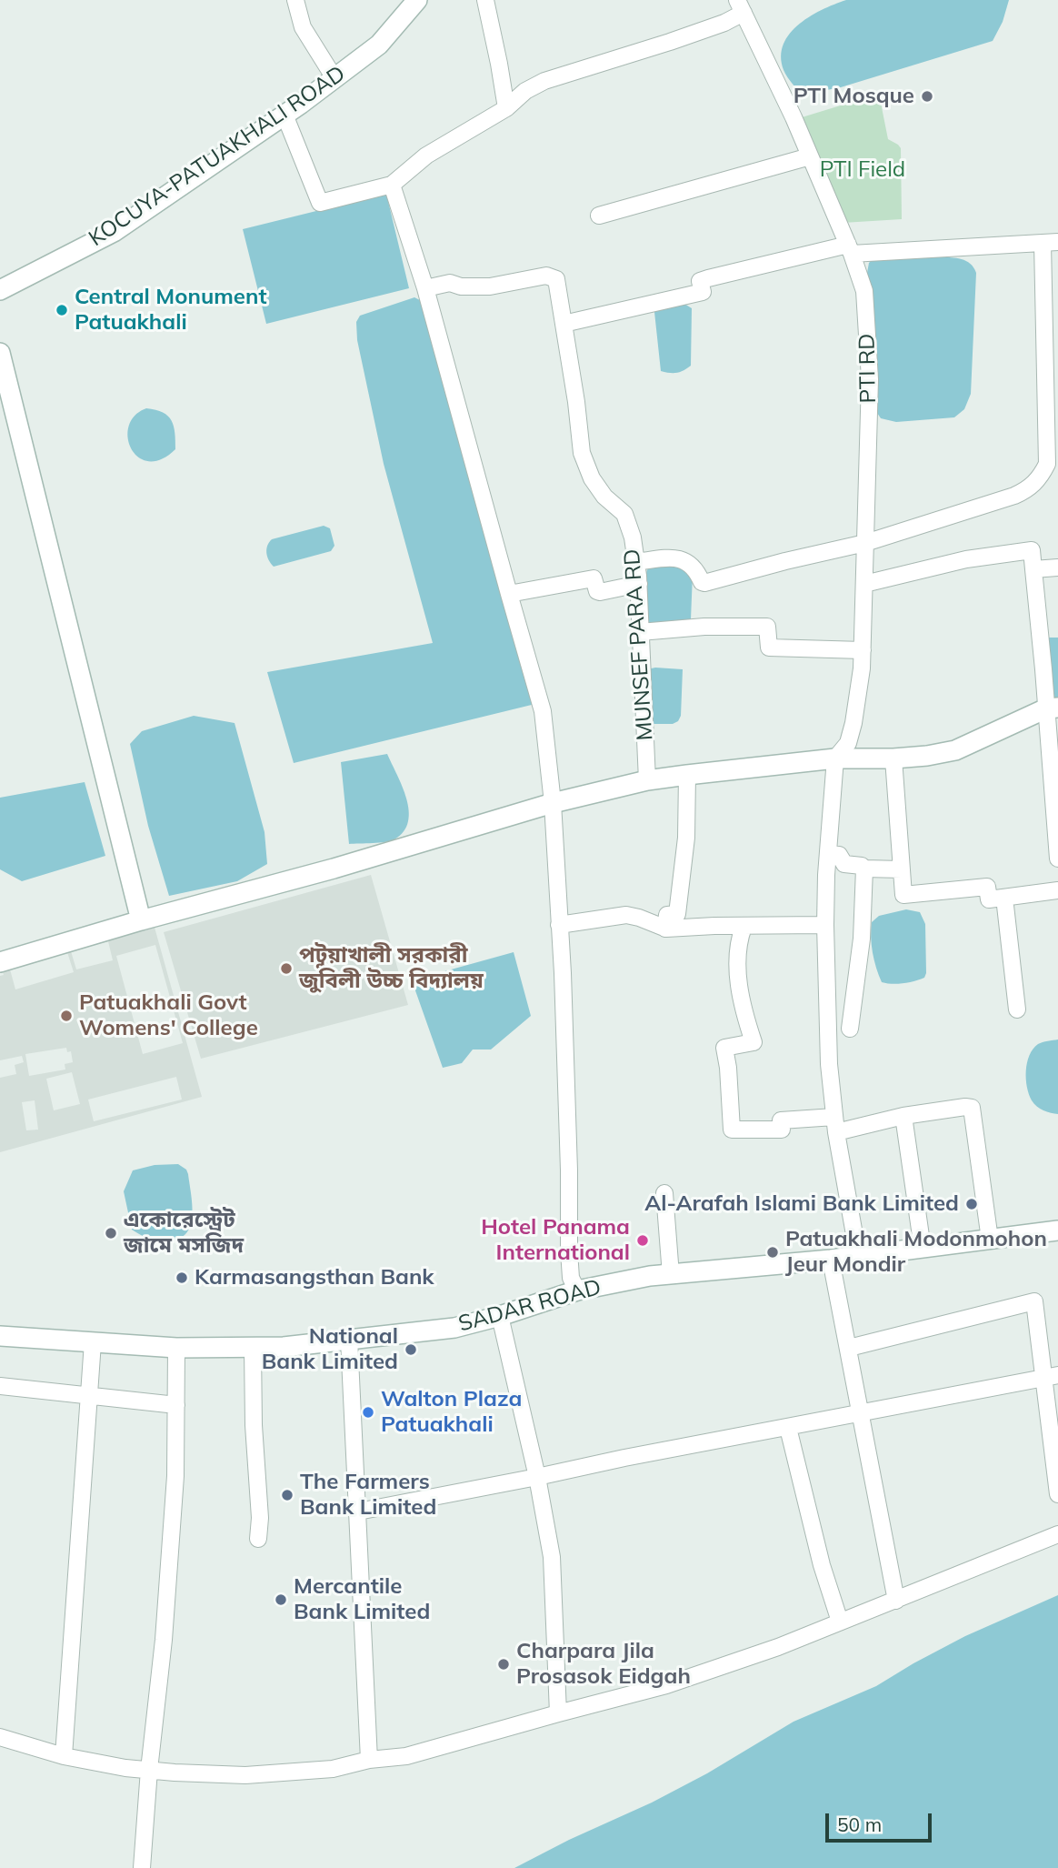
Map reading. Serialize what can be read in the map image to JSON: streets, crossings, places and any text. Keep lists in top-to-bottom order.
{
  "streets": {
    "street": [
      "KOCUYA-PATUAKHALI ROAD",
      "PTI RD",
      "MUNSEF PARA RD",
      "SADAR ROAD"
    ]
  },
  "parks": ["PTI Field"],
  "places": [
    "PTI Mosque",
    "Central Monument Patuakhali",
    "পটুয়াখালী সরকারী জুবিলী উচ্চ বিদ্যালয়",
    "Patuakhali Govt Womens' College",
    "Al-Arafah Islami Bank Limited",
    "একোরেস্ট্রেট জামে মসজিদ",
    "Hotel Panama International",
    "Patuakhali Modonmohon Jeur Mondir",
    "Karmasangsthan Bank",
    "National Bank Limited",
    "Walton Plaza Patuakhali",
    "The Farmers Bank Limited",
    "Mercantile Bank Limited",
    "Charpara Jila Prosasok Eidgah"
  ],
  "scale_bar": "50 m"
}
